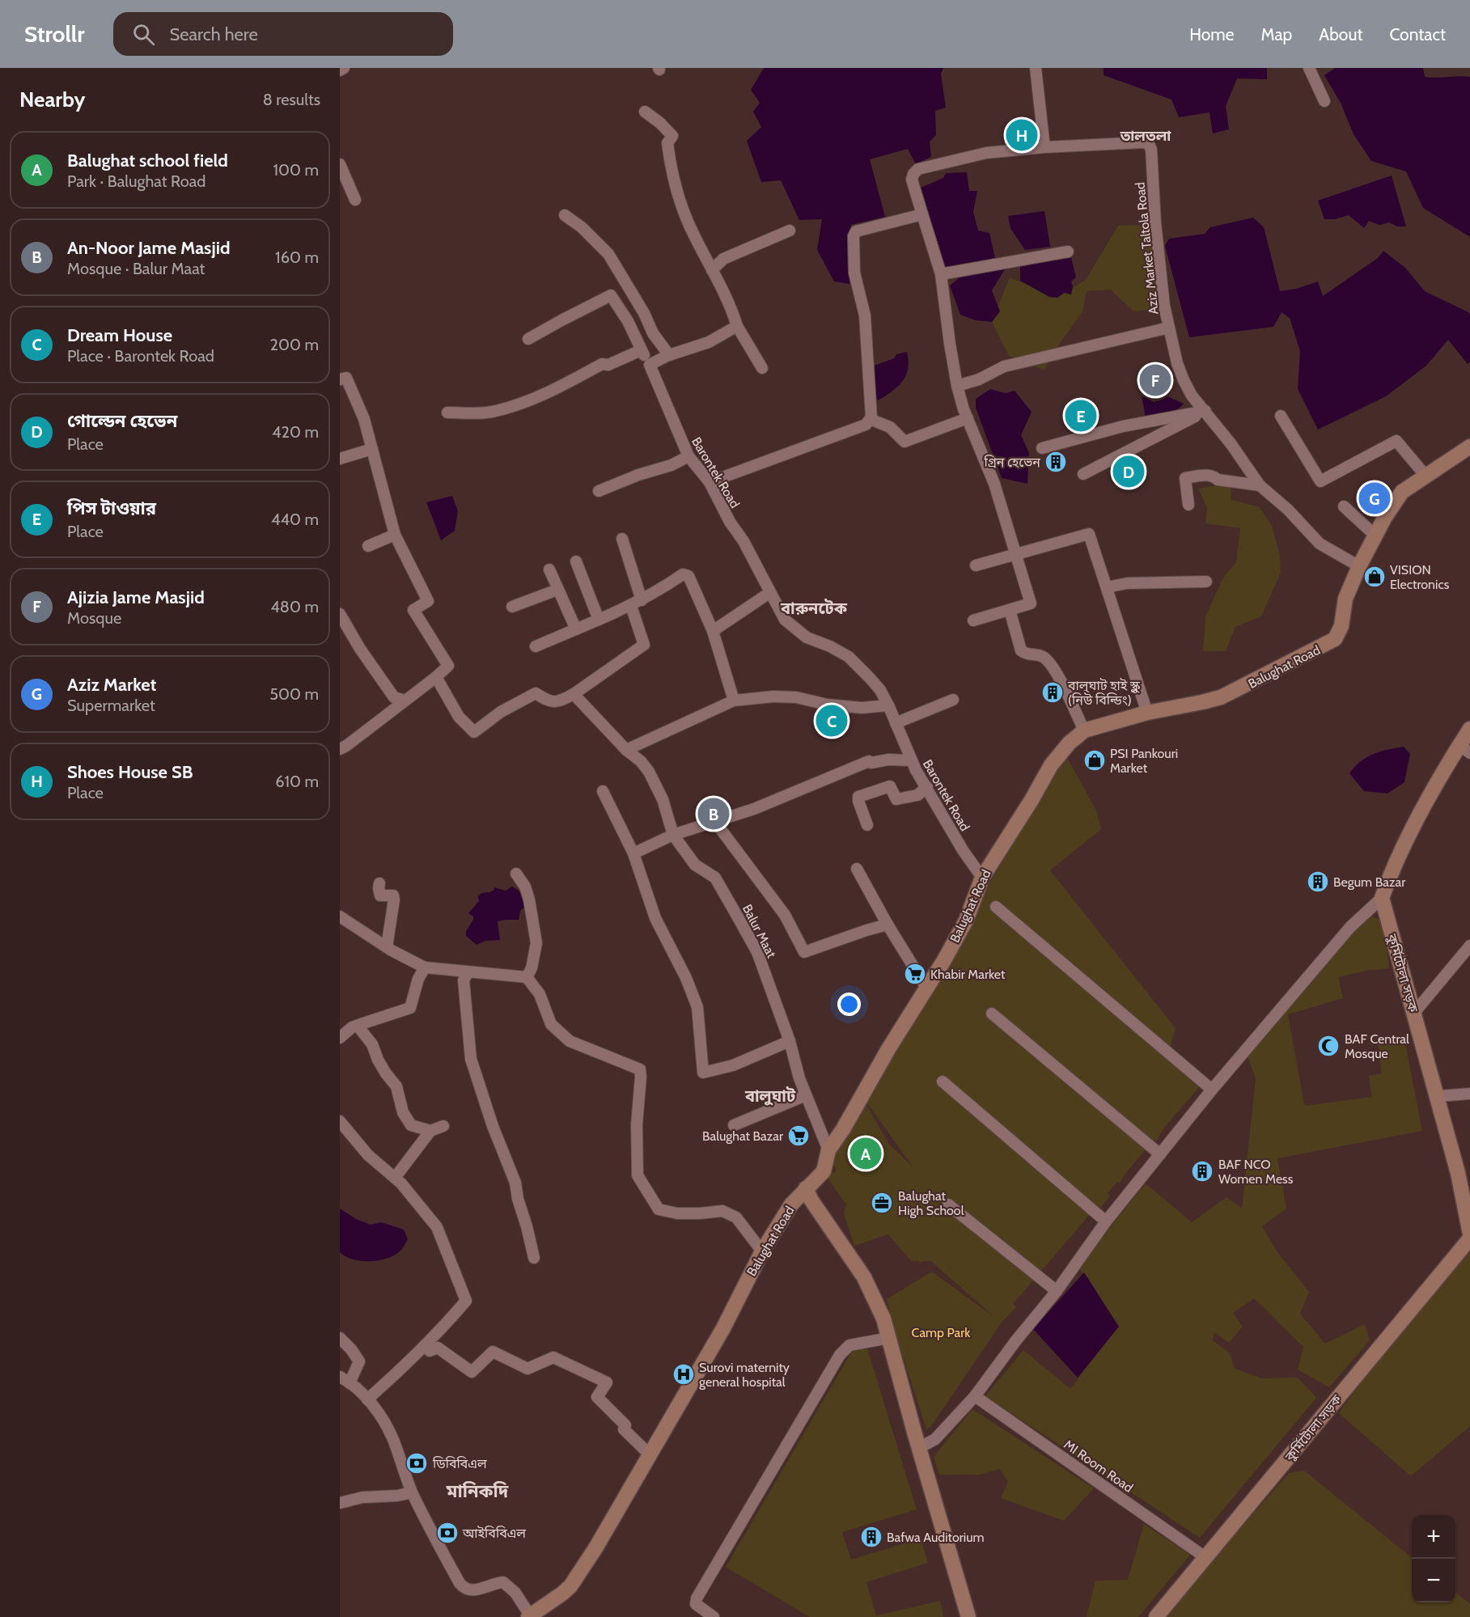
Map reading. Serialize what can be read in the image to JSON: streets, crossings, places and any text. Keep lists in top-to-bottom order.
{
  "streets": {
    "street": [
      "Aziz Market Taltola Road",
      "Barontek Road",
      "Balughat Road",
      "Balur Maat",
      "কুর্মিটোলা সড়ক",
      "MI Room Road"
    ]
  },
  "crossings": [
    ["Aziz Market Taltola Road", "Balughat Road"],
    ["Barontek Road", "Balughat Road"],
    ["Balughat Road", "Balur Maat"],
    ["কুর্মিটোলা সড়ক", "MI Room Road"]
  ],
  "districts": [
    "তালতলা",
    "বারুনটেক",
    "বালুঘাট",
    "মানিকদি"
  ],
  "parks": ["Camp Park"],
  "places": {
    "building": [
      "গ্রিন হেভেন",
      "বালুঘাট হাই স্কুল (নিউ বিল্ডিং)",
      "Begum Bazar",
      "BAF NCO Women Mess",
      "Bafwa Auditorium"
    ],
    "shop": ["VISION Electronics", "PSI Pankouri Market"],
    "supermarket": ["Khabir Market", "Balughat Bazar"],
    "mosque": ["BAF Central Mosque"],
    "office": ["Balughat High School"],
    "hospital": ["Surovi maternity general hospital"],
    "bank": ["ডিবিবিএল", "আইবিবিএল"]
  },
  "page": {
    "header": "Strollr",
    "search": "Search here",
    "nav": [
      "Home",
      "Map",
      "About",
      "Contact"
    ],
    "heading": ["Nearby", "8 results"],
    "pins": [
      "H",
      "F",
      "E",
      "D",
      "G",
      "C",
      "B",
      "A"
    ],
    "list": [
      {
        "mark": "A",
        "name": "Balughat school field",
        "note": "Park · Balughat Road",
        "value": "100 m"
      },
      {
        "mark": "B",
        "name": "An-Noor Jame Masjid",
        "note": "Mosque · Balur Maat",
        "value": "160 m"
      },
      {
        "mark": "C",
        "name": "Dream House",
        "note": "Place · Barontek Road",
        "value": "200 m"
      },
      {
        "mark": "D",
        "name": "গোল্ডেন হেভেন",
        "note": "Place",
        "value": "420 m"
      },
      {
        "mark": "E",
        "name": "পিস টাওয়ার",
        "note": "Place",
        "value": "440 m"
      },
      {
        "mark": "F",
        "name": "Ajizia Jame Masjid",
        "note": "Mosque",
        "value": "480 m"
      },
      {
        "mark": "G",
        "name": "Aziz Market",
        "note": "Supermarket",
        "value": "500 m"
      },
      {
        "mark": "H",
        "name": "Shoes House SB",
        "note": "Place",
        "value": "610 m"
      }
    ],
    "map_buttons": ["+", "−"]
  }
}
